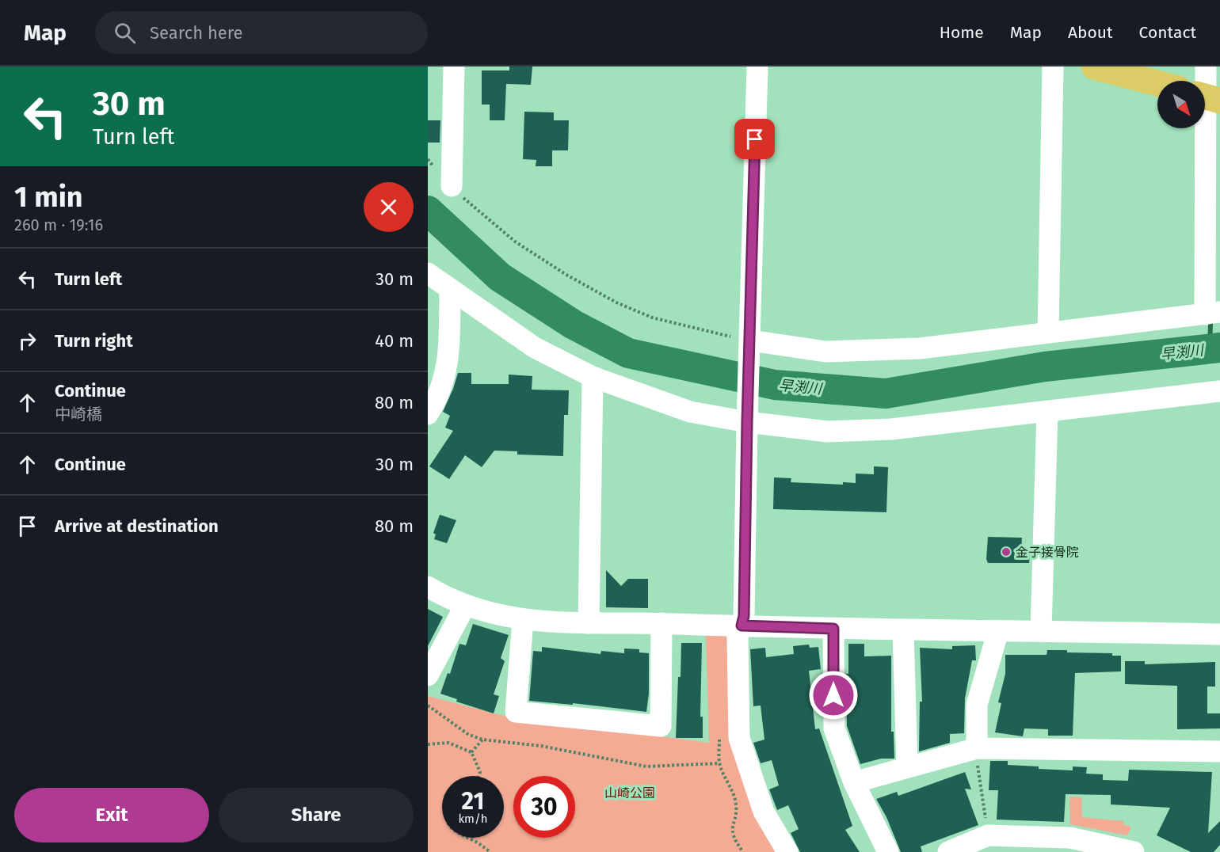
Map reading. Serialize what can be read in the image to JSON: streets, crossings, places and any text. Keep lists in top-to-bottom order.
{
  "water": ["早渕川"],
  "parks": ["山崎公園"],
  "places": ["金子接骨院"],
  "north": "bottom right",
  "page": {
    "header": "Map",
    "search": "Search here",
    "nav": [
      "Home",
      "Map",
      "About",
      "Contact"
    ],
    "turn": ["30 m", "Turn left"],
    "heading": ["1 min", "260 m · 19:16"],
    "list": [
      {
        "name": "Turn left",
        "value": "30 m"
      },
      {
        "name": "Turn right",
        "value": "40 m"
      },
      {
        "name": "Continue",
        "note": "中崎橋",
        "value": "80 m"
      },
      {
        "name": "Continue",
        "value": "30 m"
      },
      {
        "name": "Arrive at destination",
        "value": "80 m"
      }
    ],
    "speed": "21 km/h",
    "limit": "30",
    "buttons": ["Exit", "Share"]
  }
}
